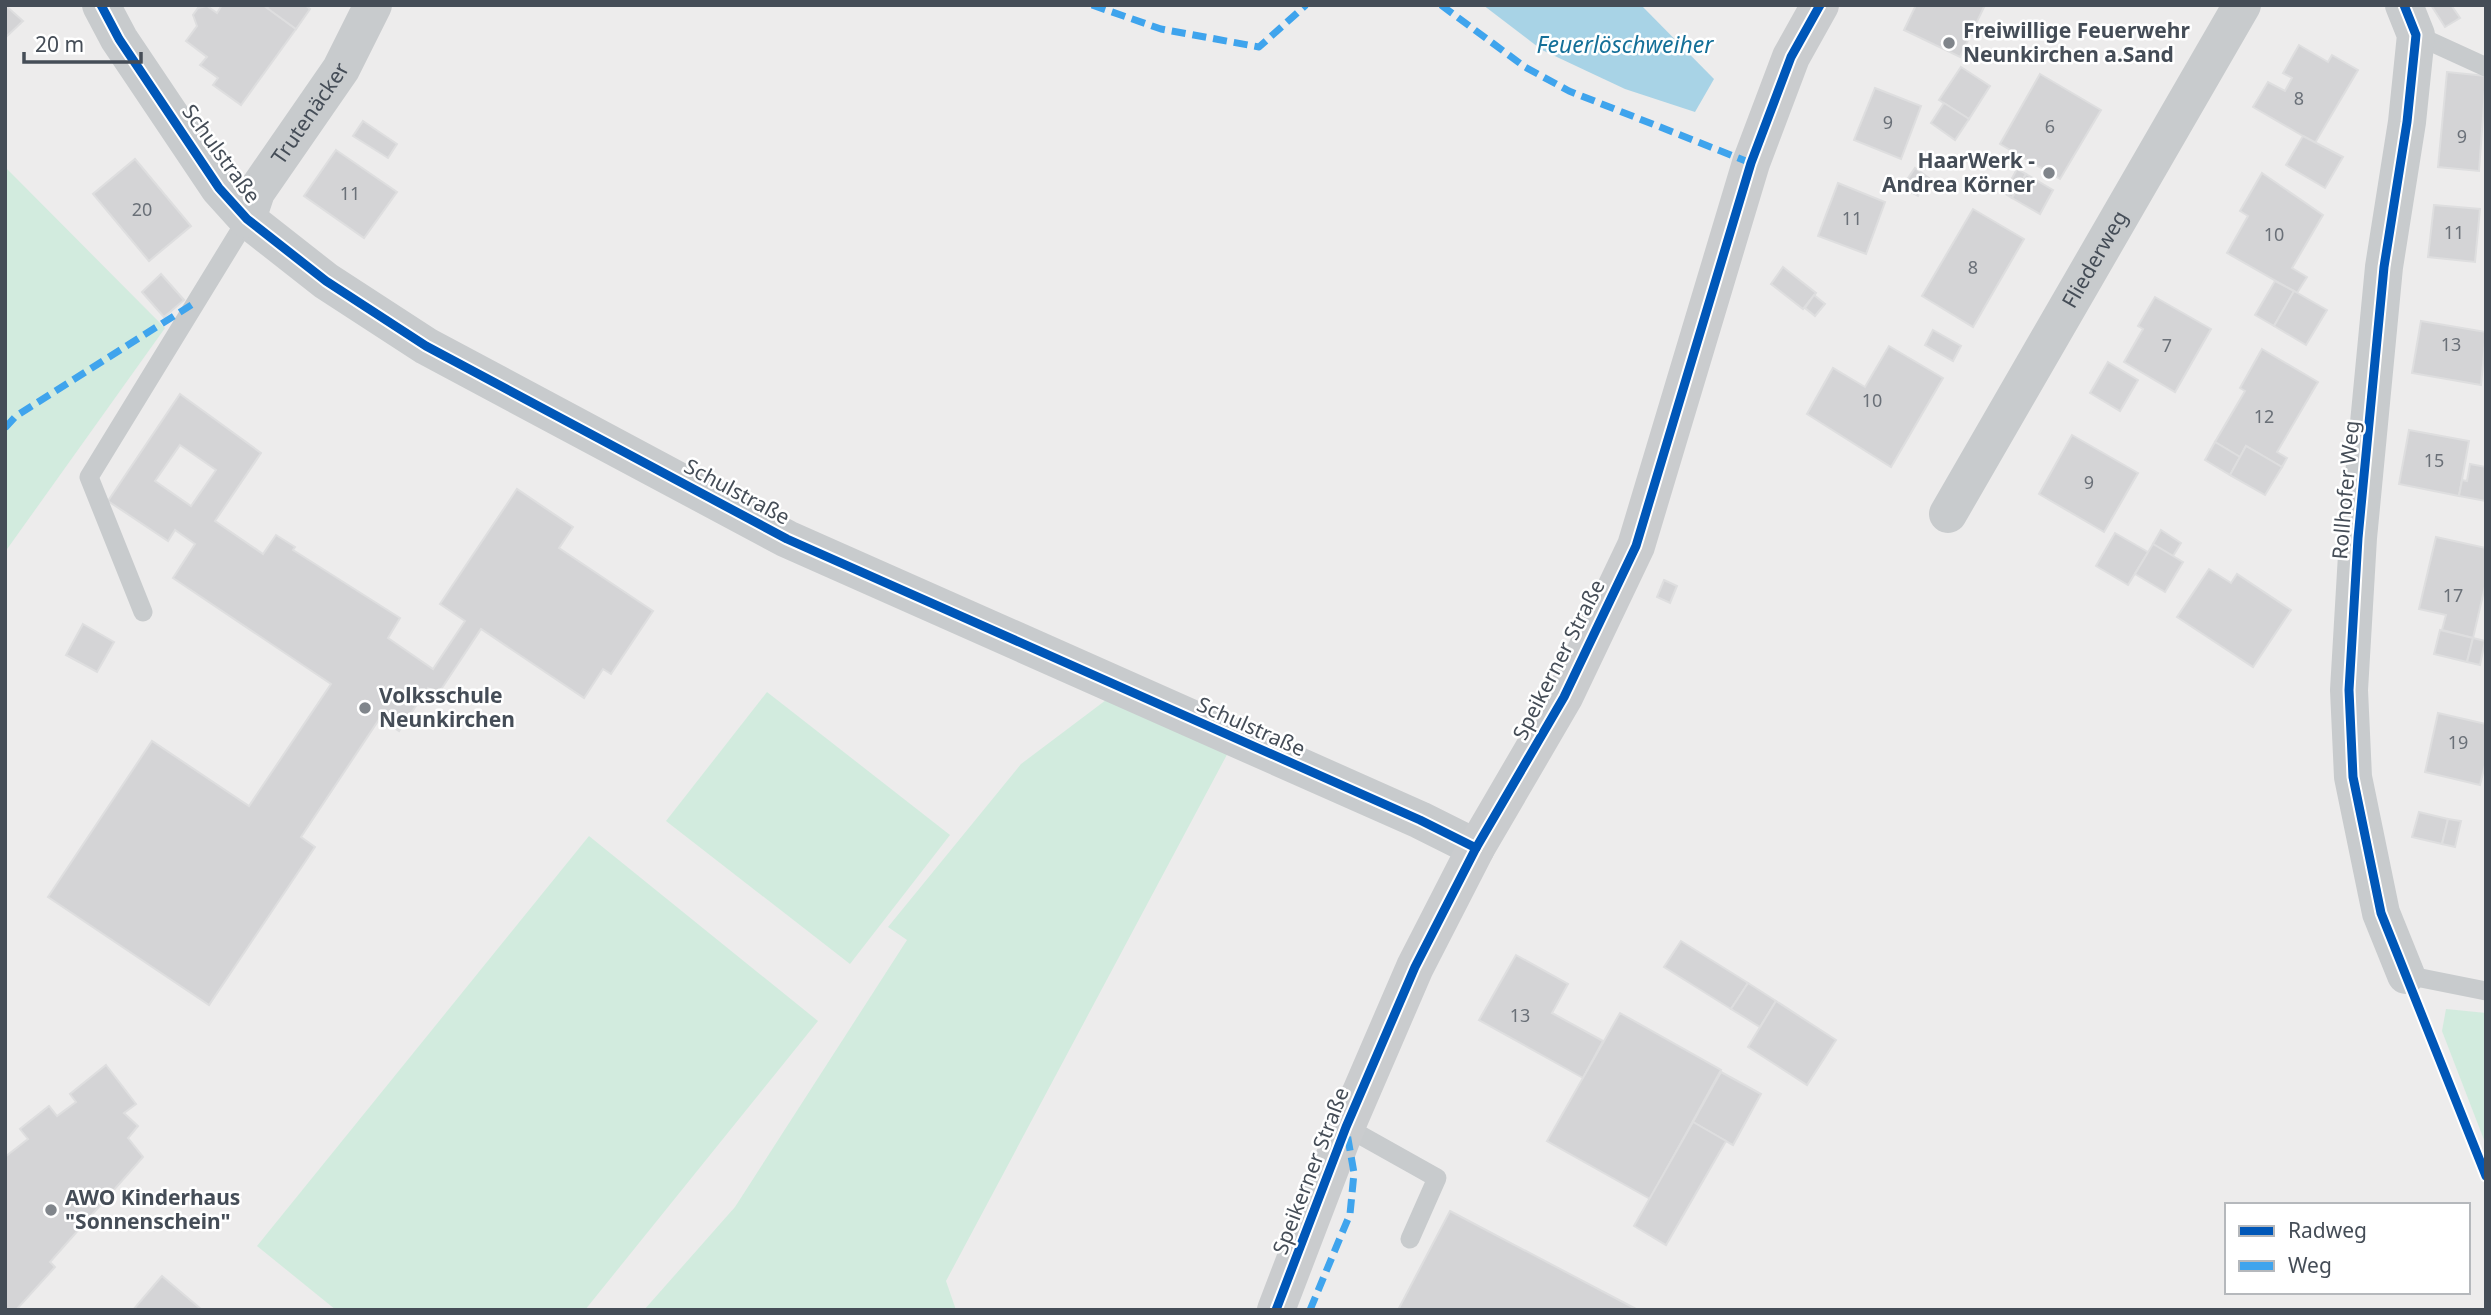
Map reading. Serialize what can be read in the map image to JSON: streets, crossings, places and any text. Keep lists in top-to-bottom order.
{
  "streets": {
    "street": [
      "Trutenäcker",
      "Schulstraße",
      "Fliederweg",
      "Rollhofer Weg",
      "Speikerner Straße"
    ]
  },
  "crossings": [
    ["Trutenäcker", "Schulstraße"],
    ["Schulstraße", "Speikerner Straße"]
  ],
  "water": ["Feuerlöschweiher"],
  "places": [
    "Freiwillige Feuerwehr Neunkirchen a.Sand",
    "HaarWerk - Andrea Körner",
    "Volksschule Neunkirchen",
    "AWO Kinderhaus \"Sonnenschein\""
  ],
  "house_numbers": [
    "8",
    "9",
    "6",
    "9",
    "11",
    "20",
    "11",
    "11",
    "10",
    "8",
    "13",
    "7",
    "10",
    "12",
    "15",
    "9",
    "17",
    "19",
    "13"
  ],
  "legend": ["Radweg", "Weg"],
  "scale_bar": "20 m"
}
